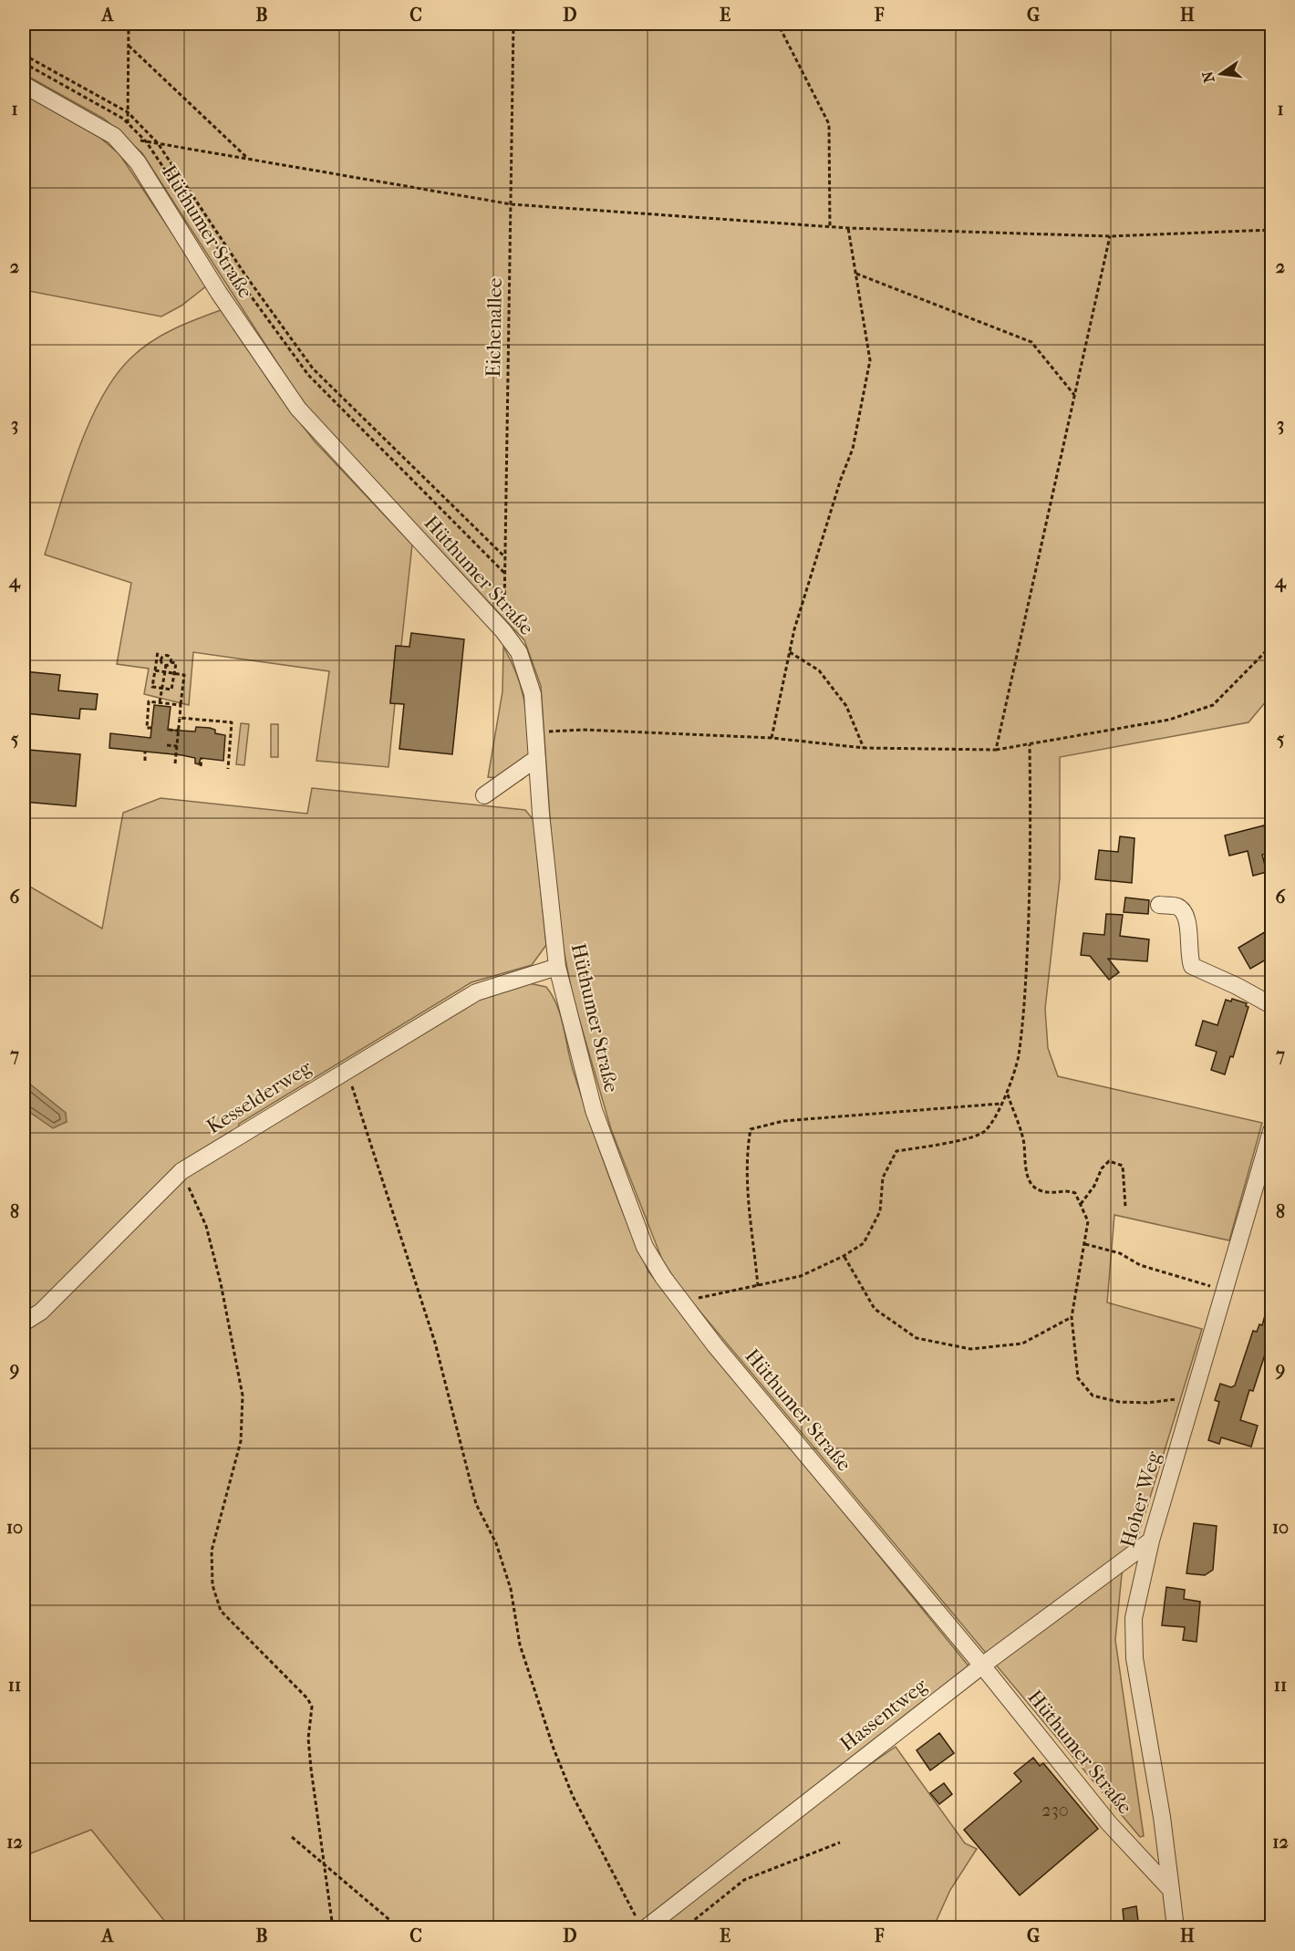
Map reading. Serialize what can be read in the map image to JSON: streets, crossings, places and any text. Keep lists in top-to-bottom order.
{
  "streets": {
    "street": [
      "Hüthumer Straße",
      "Kesselderweg",
      "Hoher Weg",
      "Hassentweg"
    ],
    "path": ["Eichenallee"]
  },
  "crossings": [
    ["Hüthumer Straße", "Eichenallee"],
    ["Hüthumer Straße", "Kesselderweg"],
    ["Hüthumer Straße", "Hoher Weg"],
    ["Hüthumer Straße", "Hassentweg"],
    ["Hoher Weg", "Hassentweg"]
  ],
  "house_numbers": ["230"],
  "north": "left",
  "grid": {
    "columns": [
      "A",
      "B",
      "C",
      "D",
      "E",
      "F",
      "G",
      "H"
    ],
    "rows": [
      "1",
      "2",
      "3",
      "4",
      "5",
      "6",
      "7",
      "8",
      "9",
      "10",
      "11",
      "12"
    ]
  }
}
